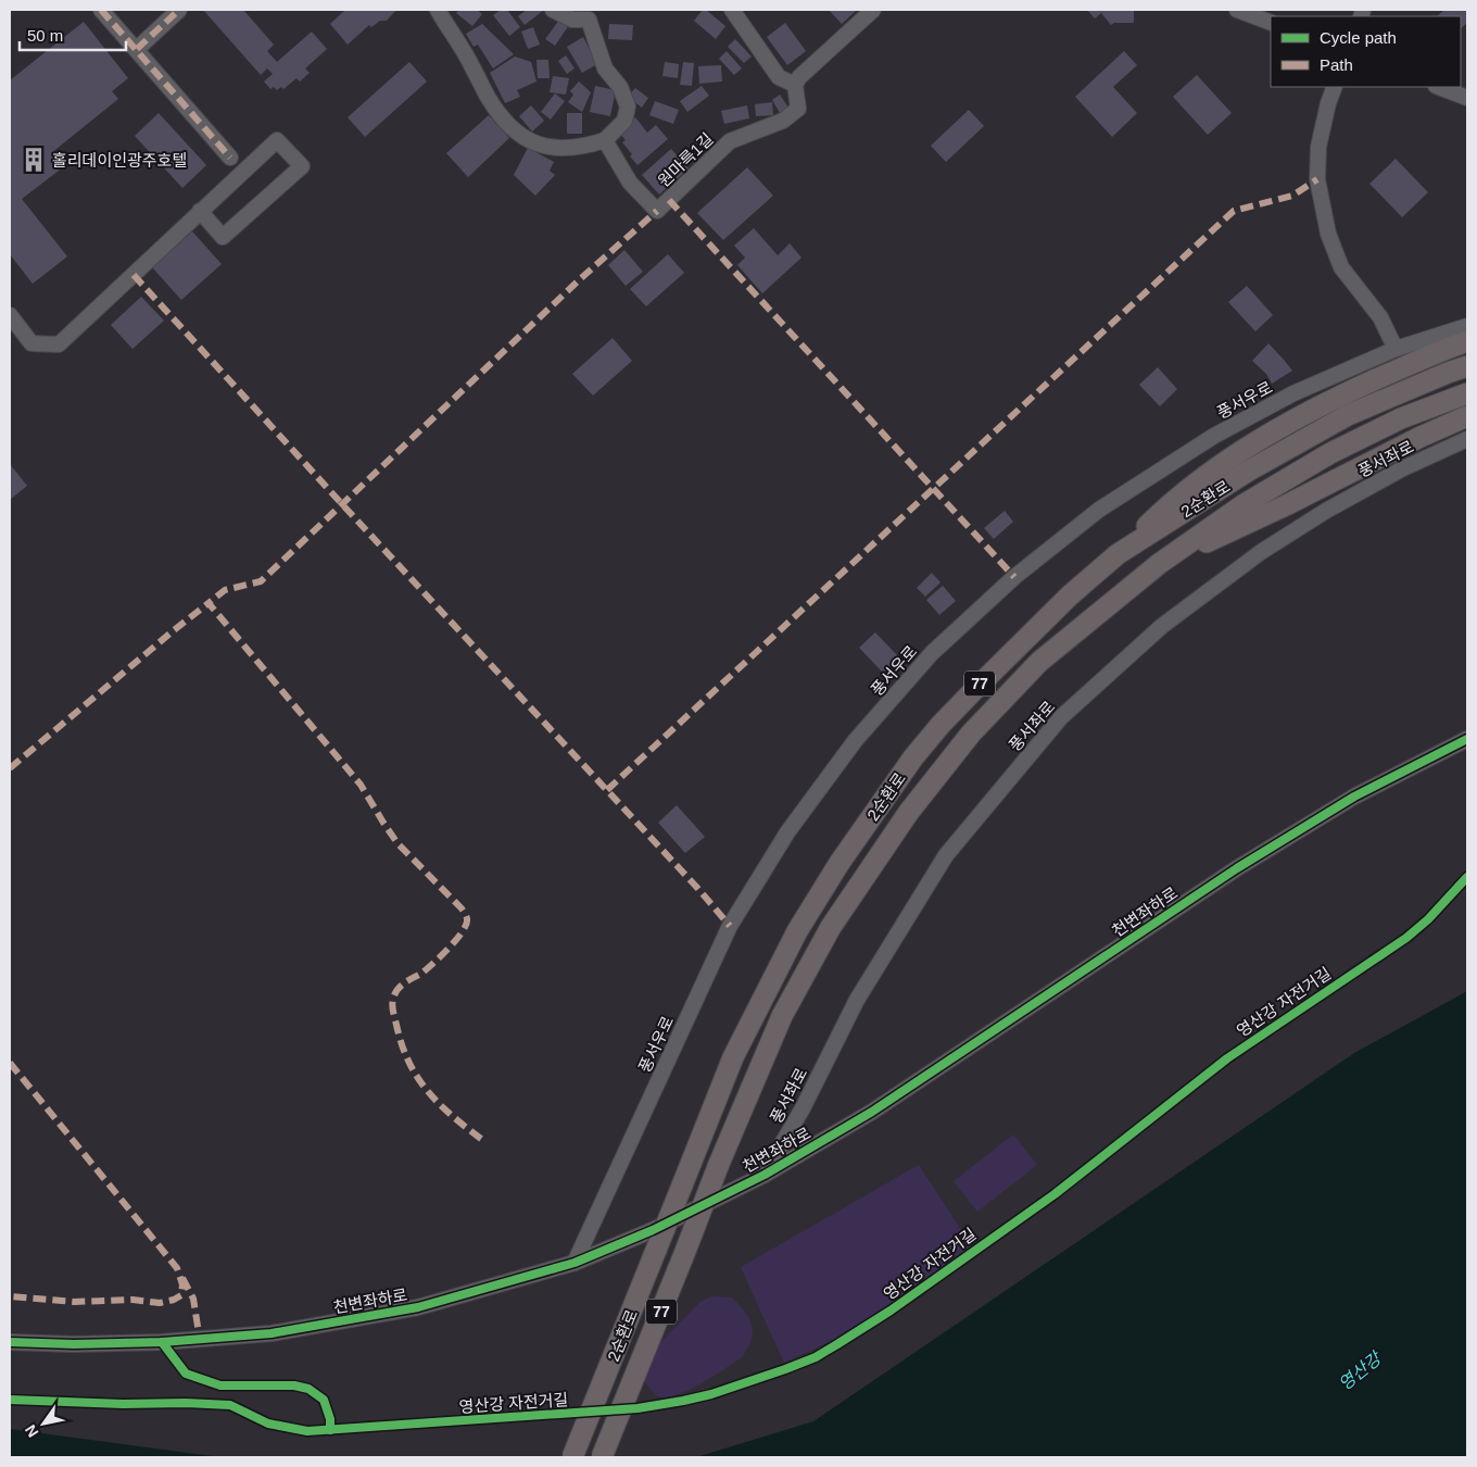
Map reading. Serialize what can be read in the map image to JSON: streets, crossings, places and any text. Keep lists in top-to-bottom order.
{
  "streets": {
    "highway": ["2순환로", "77"],
    "street": [
      "원마륵1길",
      "풍서우로",
      "풍서좌로",
      "천변좌하로"
    ],
    "cycle path": ["영산강 자전거길"]
  },
  "crossings": [
    ["풍서우로", "천변좌하로"],
    ["풍서좌로", "천변좌하로"]
  ],
  "water": ["영산강"],
  "places": {
    "building": ["홀리데이인광주호텔"]
  },
  "legend": ["Cycle path", "Path"],
  "scale_bar": "50 m",
  "north": "bottom left"
}
